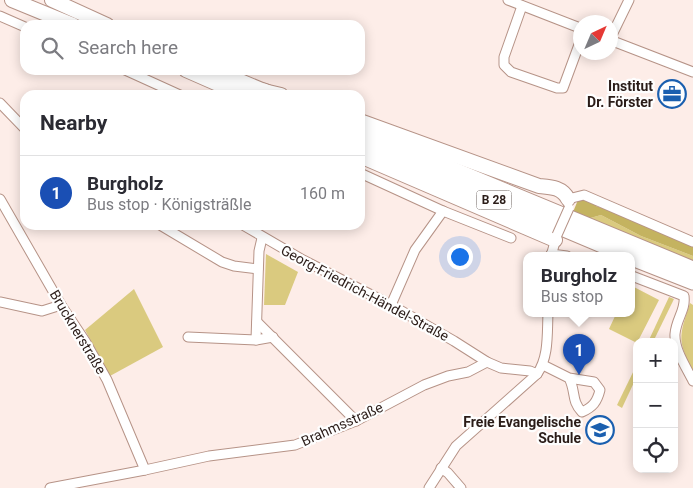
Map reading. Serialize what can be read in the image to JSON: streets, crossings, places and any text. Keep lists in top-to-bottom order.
{
  "streets": {
    "highway": ["B 28"],
    "street": ["Georg-Friedrich-Händel-Straße", "Brucknerstraße", "Brahmsstraße"]
  },
  "crossings": [
    ["Georg-Friedrich-Händel-Straße", "Brahmsstraße"],
    ["Brucknerstraße", "Brahmsstraße"]
  ],
  "places": {
    "office": ["Institut Dr. Förster"],
    "school or university": ["Freie Evangelische Schule"]
  },
  "north": "top right",
  "page": {
    "search": "Search here",
    "heading": "Nearby",
    "list": [
      {
        "mark": "1",
        "name": "Burgholz",
        "note": "Bus stop · Königsträßle",
        "value": "160 m"
      }
    ],
    "popup": ["Burgholz", "Bus stop"],
    "pins": "1",
    "map_buttons": ["+", "−"]
  }
}
